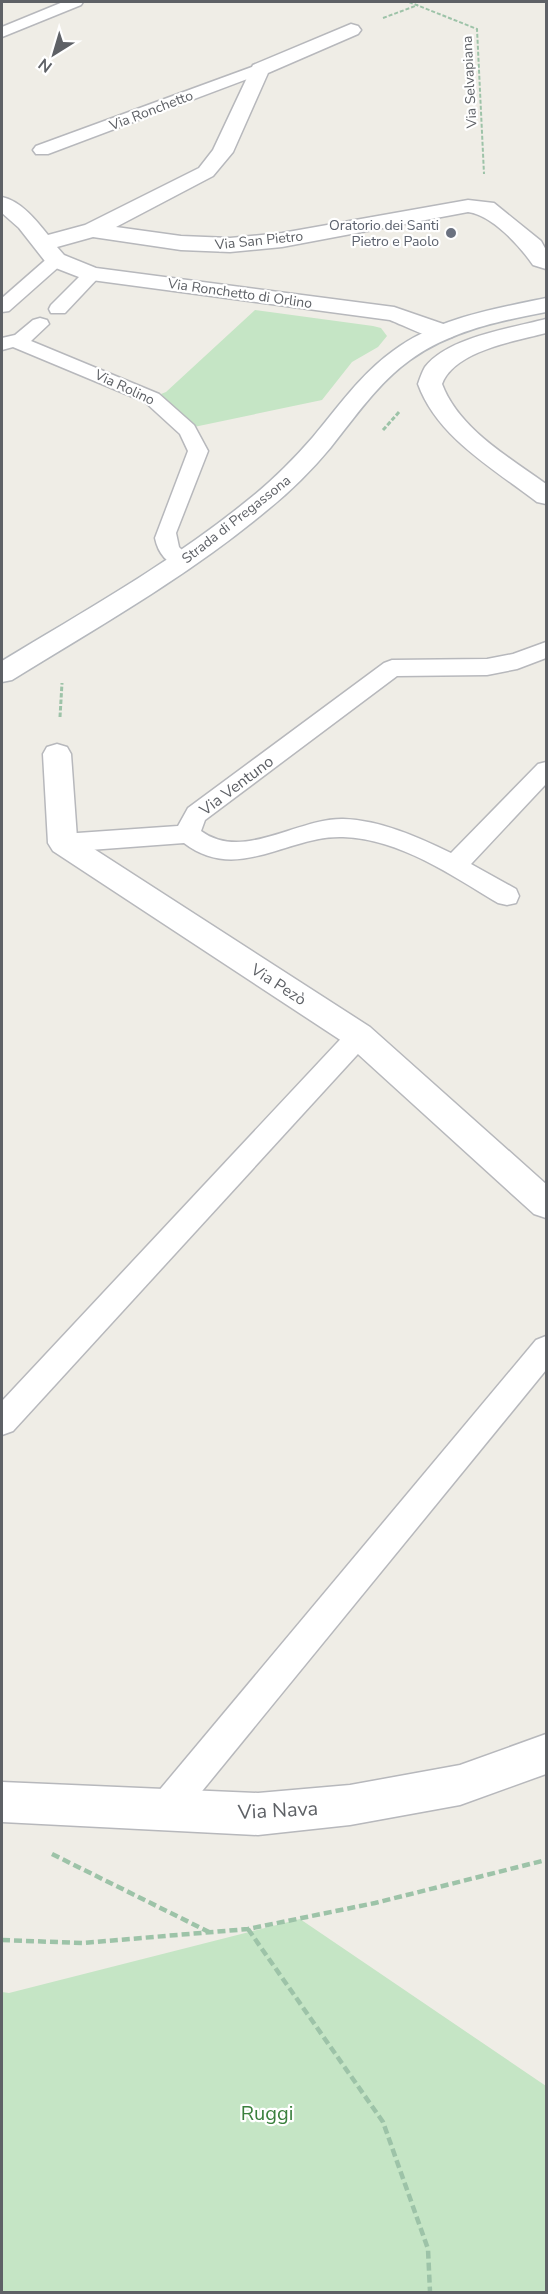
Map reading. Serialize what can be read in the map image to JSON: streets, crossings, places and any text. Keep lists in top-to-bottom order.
{
  "streets": {
    "street": [
      "Via San Pietro",
      "Via Ronchetto di Orlino",
      "Strada di Pregassona",
      "Via Pezò",
      "Via Nava"
    ],
    "lane": ["Via Ronchetto", "Via Rolino", "Via Ventuno"],
    "path": ["Via Selvapiana"]
  },
  "crossings": [
    ["Via Selvapiana", "Via San Pietro"],
    ["Via Ronchetto di Orlino", "Strada di Pregassona"],
    ["Via Rolino", "Strada di Pregassona"]
  ],
  "parks": ["Ruggi"],
  "places": ["Oratorio dei Santi Pietro e Paolo"],
  "north": "bottom left"
}
